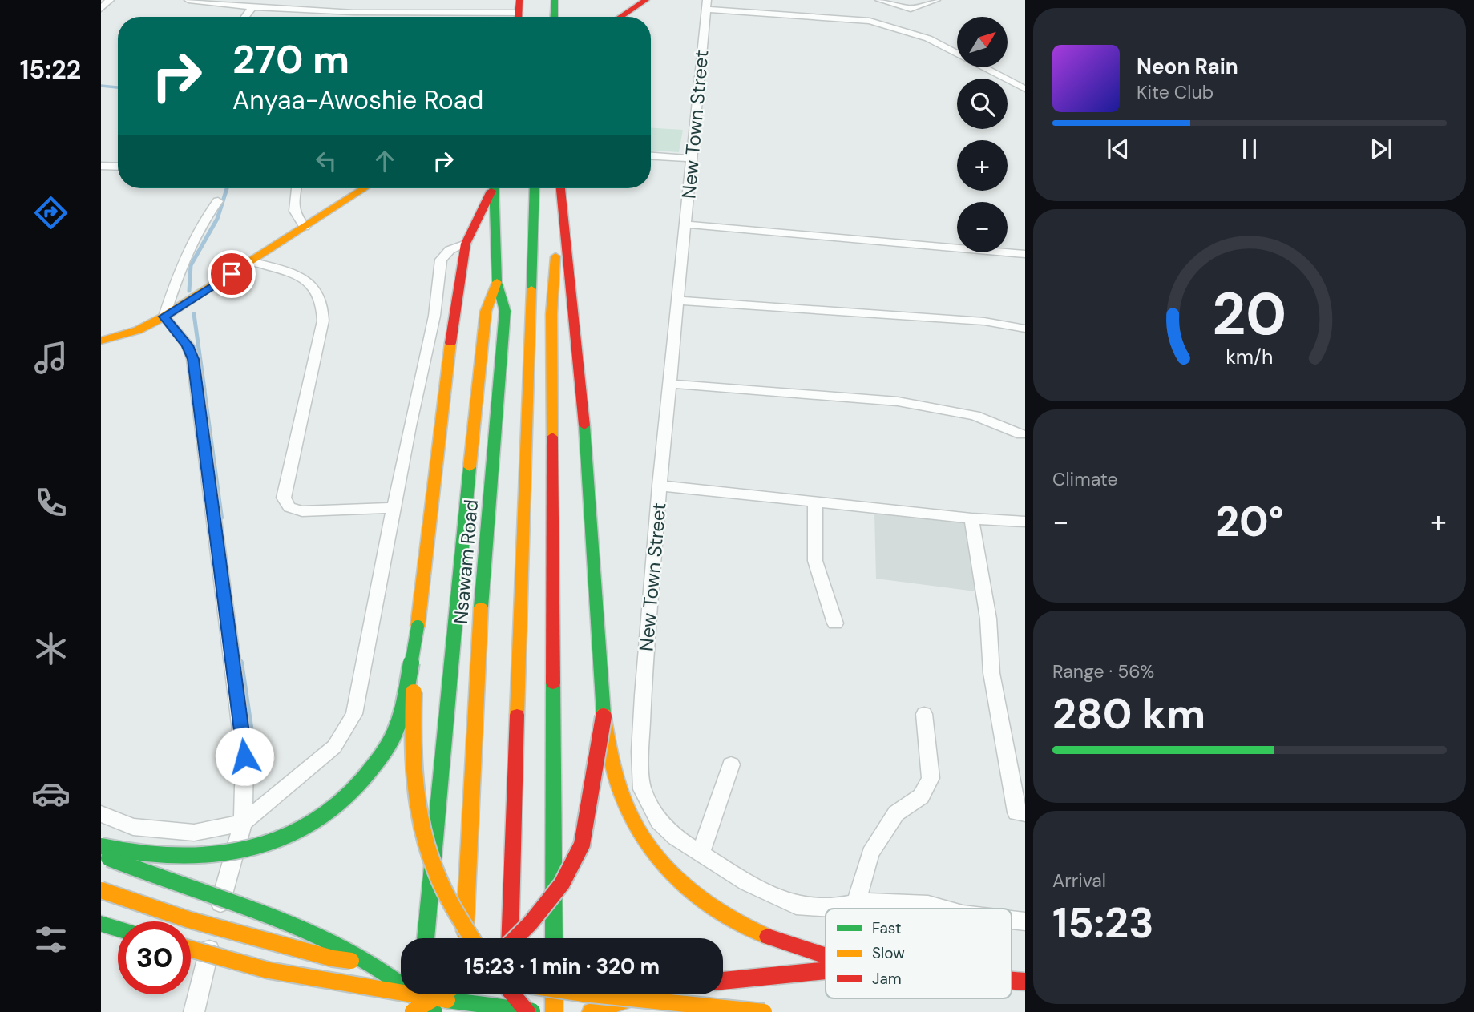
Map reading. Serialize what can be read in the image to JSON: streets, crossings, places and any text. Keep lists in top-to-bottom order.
{
  "streets": {
    "main road": ["Nsawam Road"],
    "street": ["New Town Street"]
  },
  "legend": ["Fast", "Slow", "Jam"],
  "north": "top right",
  "page": {
    "tabs": "15:22",
    "map_buttons": ["+", "−"],
    "turn": ["270 m", "Anyaa-Awoshie Road"],
    "song": ["Neon Rain", "Kite Club"],
    "tile": [
      "Climate",
      ["Range · 56%", "280 km"],
      ["Arrival", "15:23"]
    ],
    "heat": ["−", "20°", "+"],
    "limit": "30",
    "trip": "15:23 · 1 min · 320 m",
    "gauge": ["20", "km/h"]
  }
}
